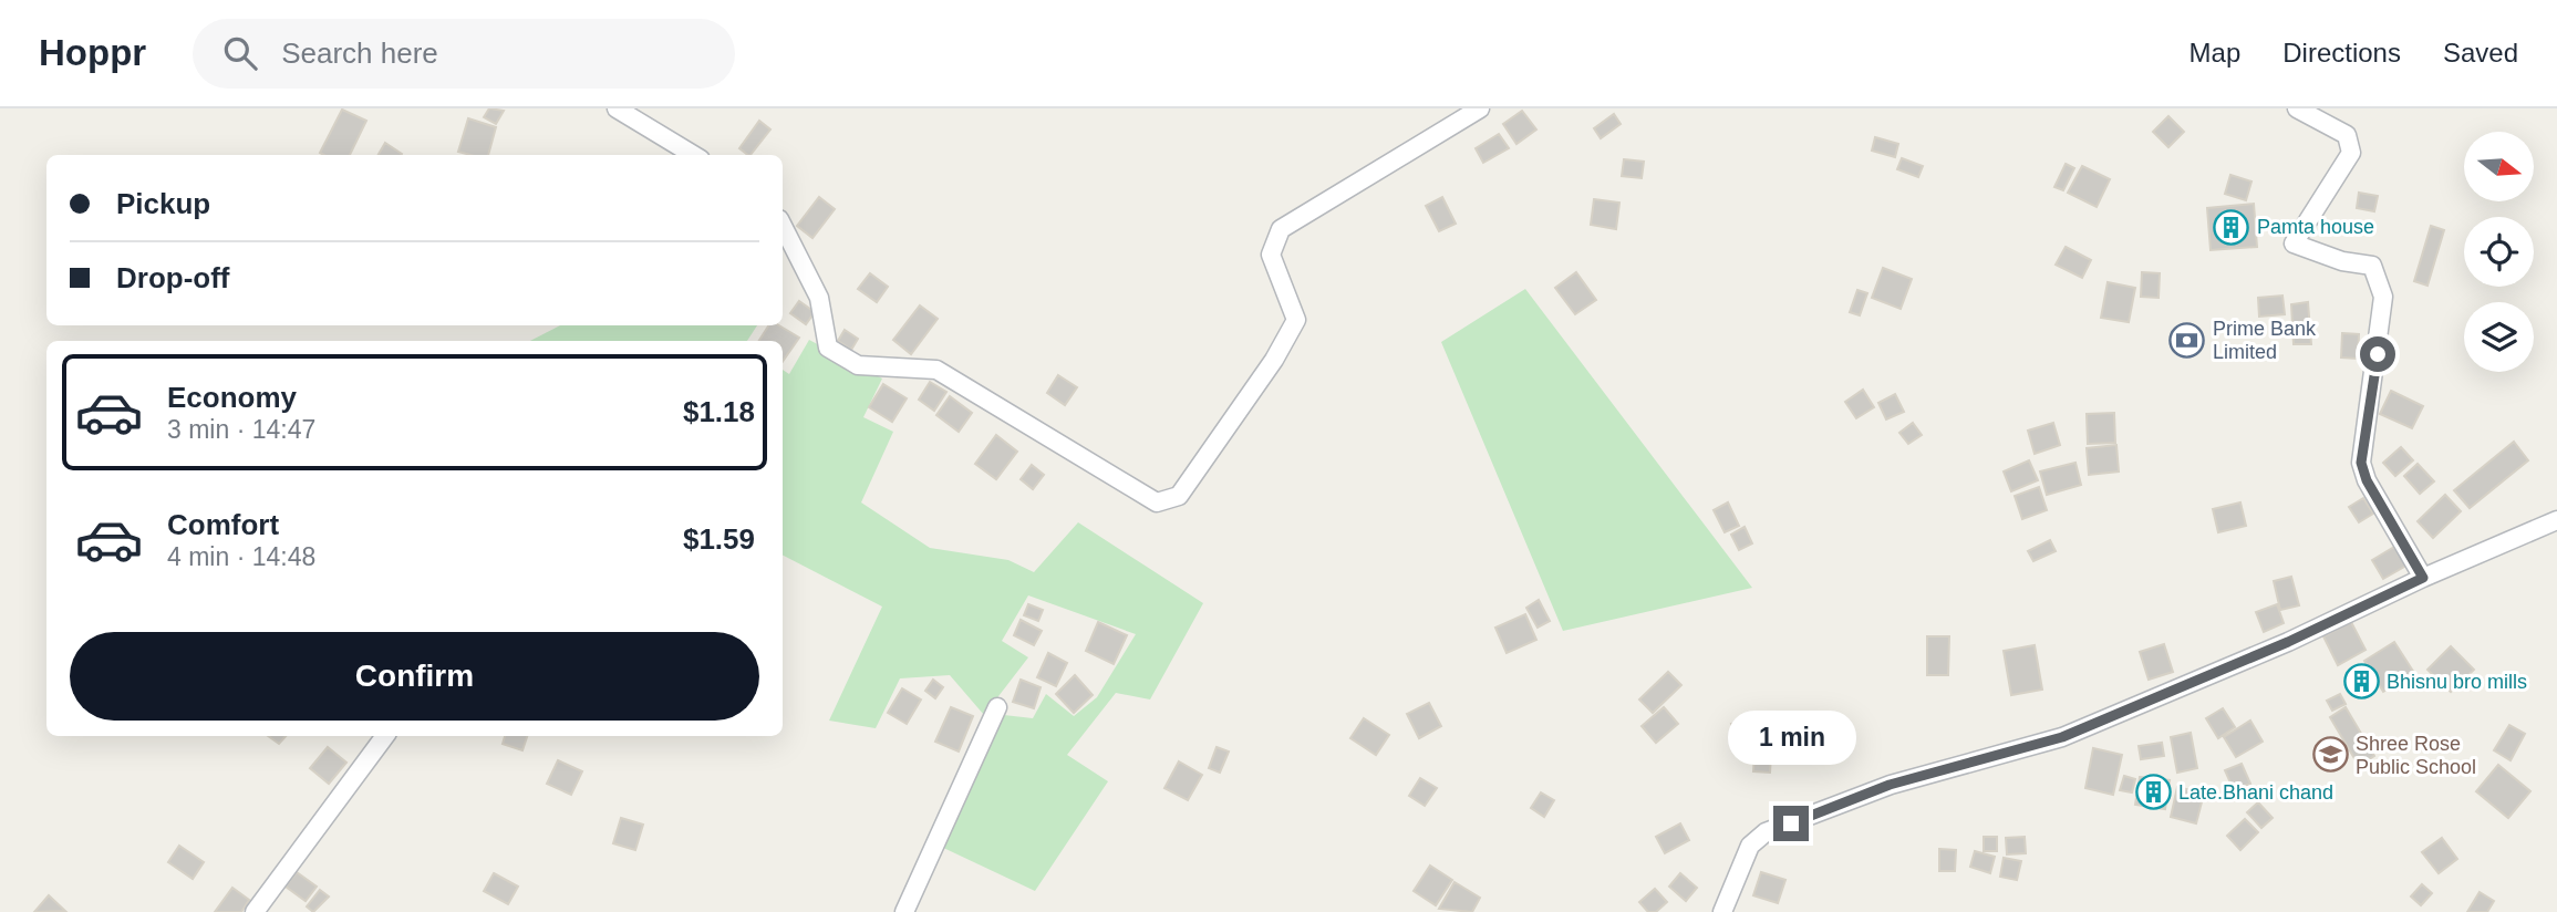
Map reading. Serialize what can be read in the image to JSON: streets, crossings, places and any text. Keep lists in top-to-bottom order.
{
  "places": {
    "building": ["Pamta house", "Bhisnu bro mills", "Late.Bhani chand"],
    "bank": ["Prime Bank Limited"],
    "school or university": ["Shree Rose Public School"]
  },
  "north": "right",
  "page": {
    "header": "Hoppr",
    "search": "Search here",
    "nav": ["Map", "Directions", "Saved"],
    "banner": ["Pickup", "Drop-off"],
    "list": [
      {
        "name": "Economy",
        "note": "3 min · 14:47",
        "value": "$1.18"
      },
      {
        "name": "Comfort",
        "note": "4 min · 14:48",
        "value": "$1.59"
      }
    ],
    "buttons": "Confirm",
    "bubble": "1 min"
  }
}
